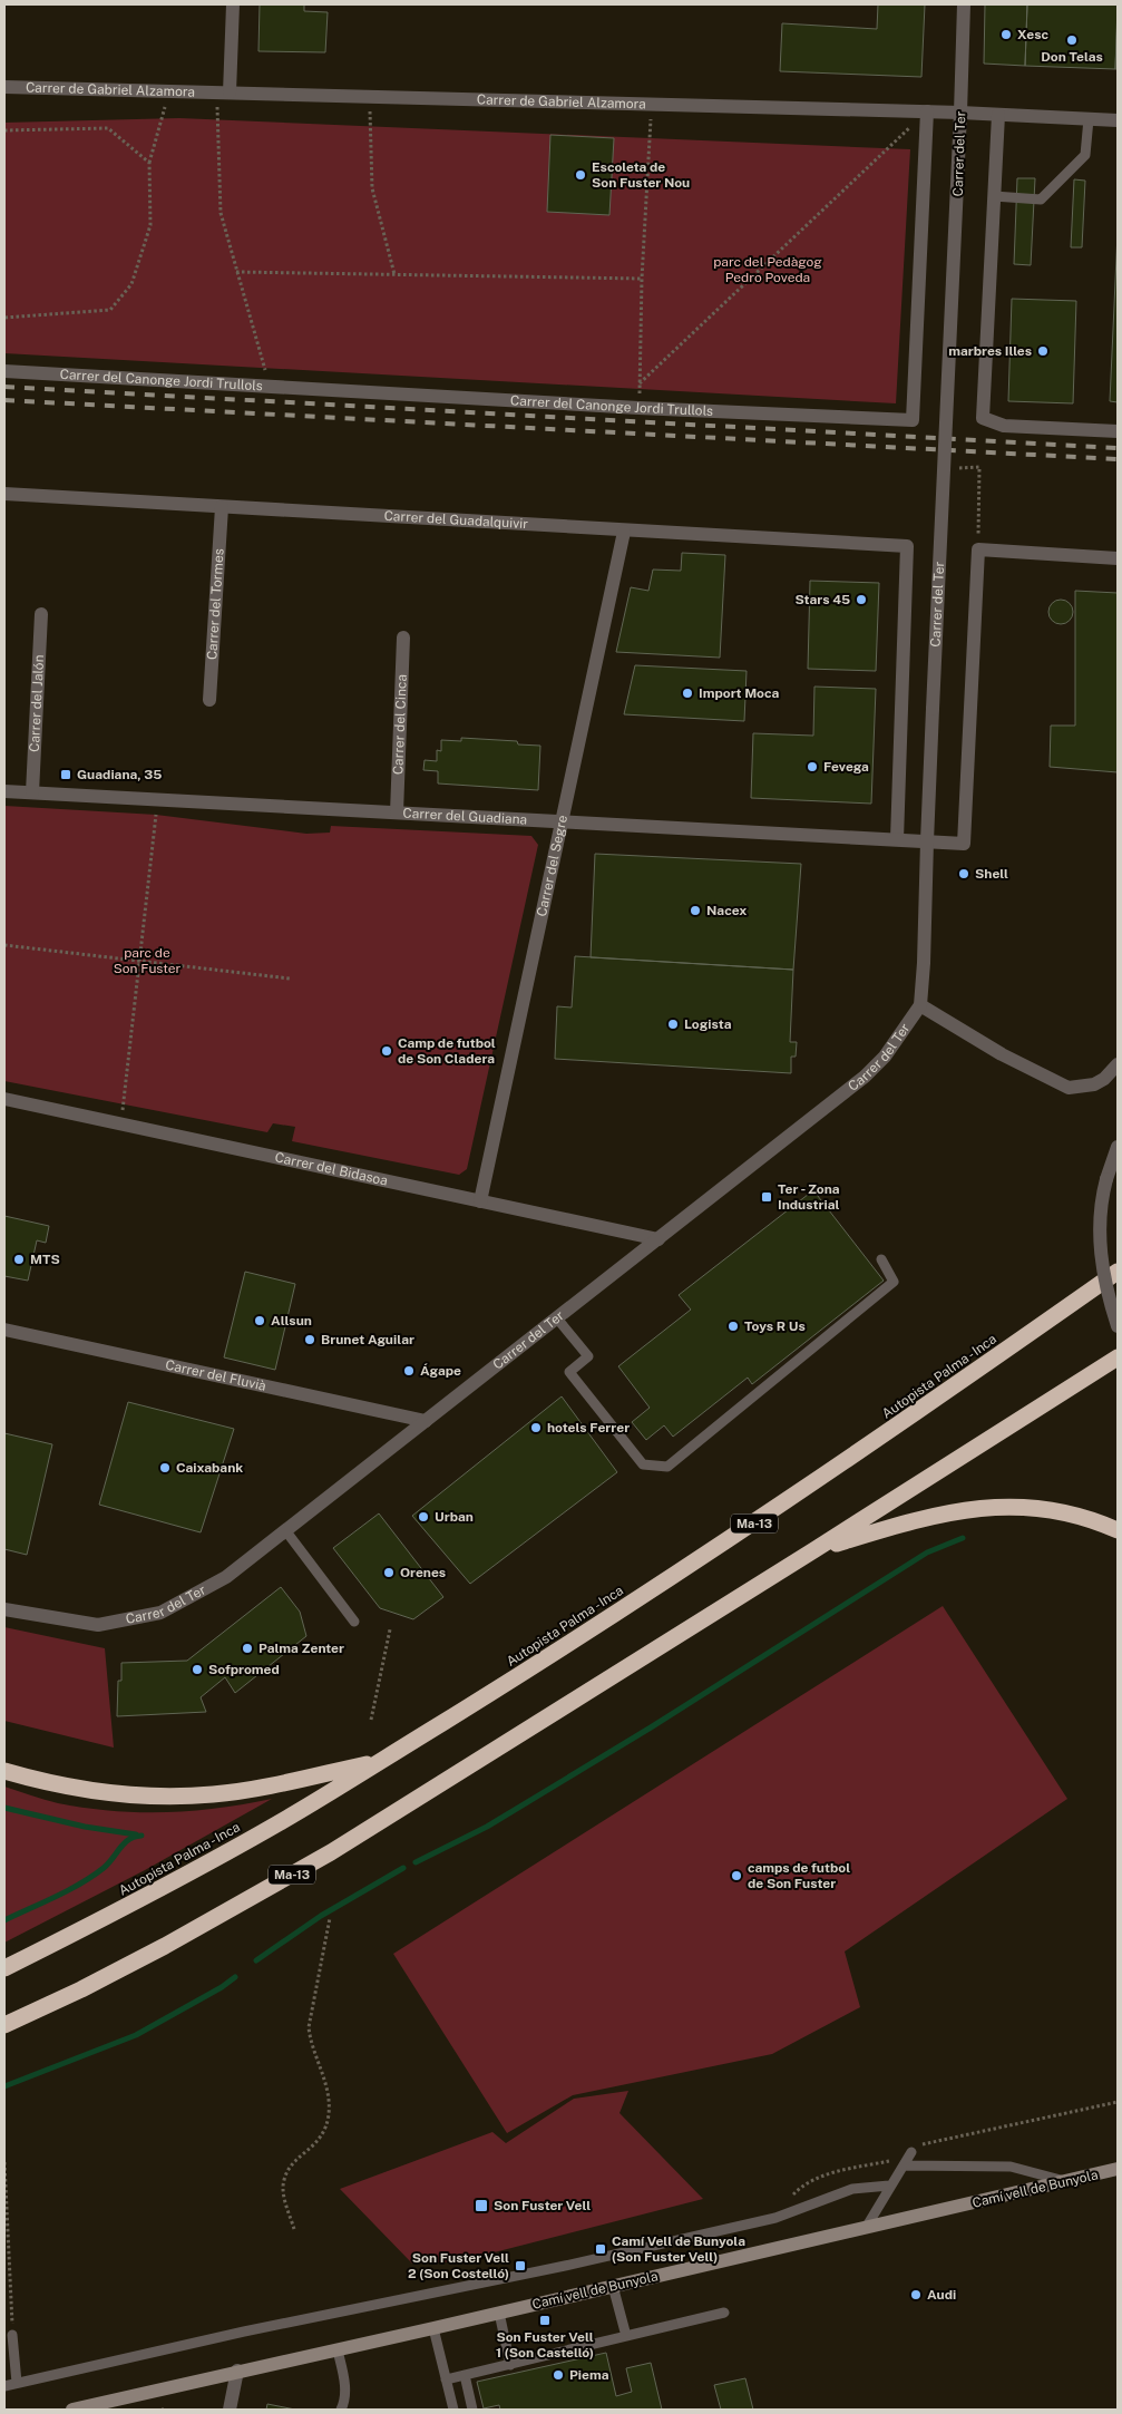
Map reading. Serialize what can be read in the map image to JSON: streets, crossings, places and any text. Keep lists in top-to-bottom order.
{
  "streets": {
    "highway": ["Autopista Palma - Inca", "Ma-13"],
    "main road": ["Camí vell de Bunyola"],
    "street": [
      "Carrer de Gabriel Alzamora",
      "Carrer del Ter",
      "Carrer del Canonge Jordi Trullols",
      "Carrer del Guadalquivir",
      "Carrer del Tormes",
      "Carrer del Jalón",
      "Carrer del Cinca",
      "Carrer del Guadiana",
      "Carrer del Segre",
      "Carrer del Bidasoa",
      "Carrer del Fluvià"
    ]
  },
  "crossings": [
    ["Carrer de Gabriel Alzamora", "Carrer del Ter"],
    ["Carrer de Gabriel Alzamora", "Carrer del Canonge Jordi Trullols"],
    ["Carrer del Ter", "Carrer del Guadiana"],
    ["Carrer del Ter", "Carrer del Bidasoa"],
    ["Carrer del Ter", "Carrer del Fluvià"],
    ["Carrer del Guadalquivir", "Carrer del Tormes"],
    ["Carrer del Guadalquivir", "Carrer del Guadiana"],
    ["Carrer del Guadalquivir", "Carrer del Segre"],
    ["Carrer del Jalón", "Carrer del Guadiana"],
    ["Carrer del Cinca", "Carrer del Guadiana"],
    ["Carrer del Guadiana", "Carrer del Segre"],
    ["Carrer del Segre", "Carrer del Bidasoa"]
  ],
  "parks": ["parc del Pedàgog Pedro Poveda", "parc de Son Fuster"],
  "places": {
    "other": [
      "Xesc",
      "Don Telas",
      "Escoleta de Son Fuster Nou",
      "marbres Illes",
      "Stars 45",
      "Import Moca",
      "Fevega",
      "Shell",
      "Nacex",
      "Logista",
      "Camp de futbol de Son Cladera",
      "MTS",
      "Allsun",
      "Toys R Us",
      "Brunet Aguilar",
      "Ágape",
      "hotels Ferrer",
      "Caixabank",
      "Urban",
      "Orenes",
      "Palma Zenter",
      "Sofpromed",
      "camps de futbol de Son Fuster",
      "Audi",
      "Piema"
    ],
    "transit": [
      "Guadiana, 35",
      "Ter - Zona Industrial",
      "Son Fuster Vell",
      "Camí Vell de Bunyola (Son Fuster Vell)",
      "Son Fuster Vell 2 (Son Costelló)",
      "Son Fuster Vell 1 (Son Castelló)"
    ]
  }
}
